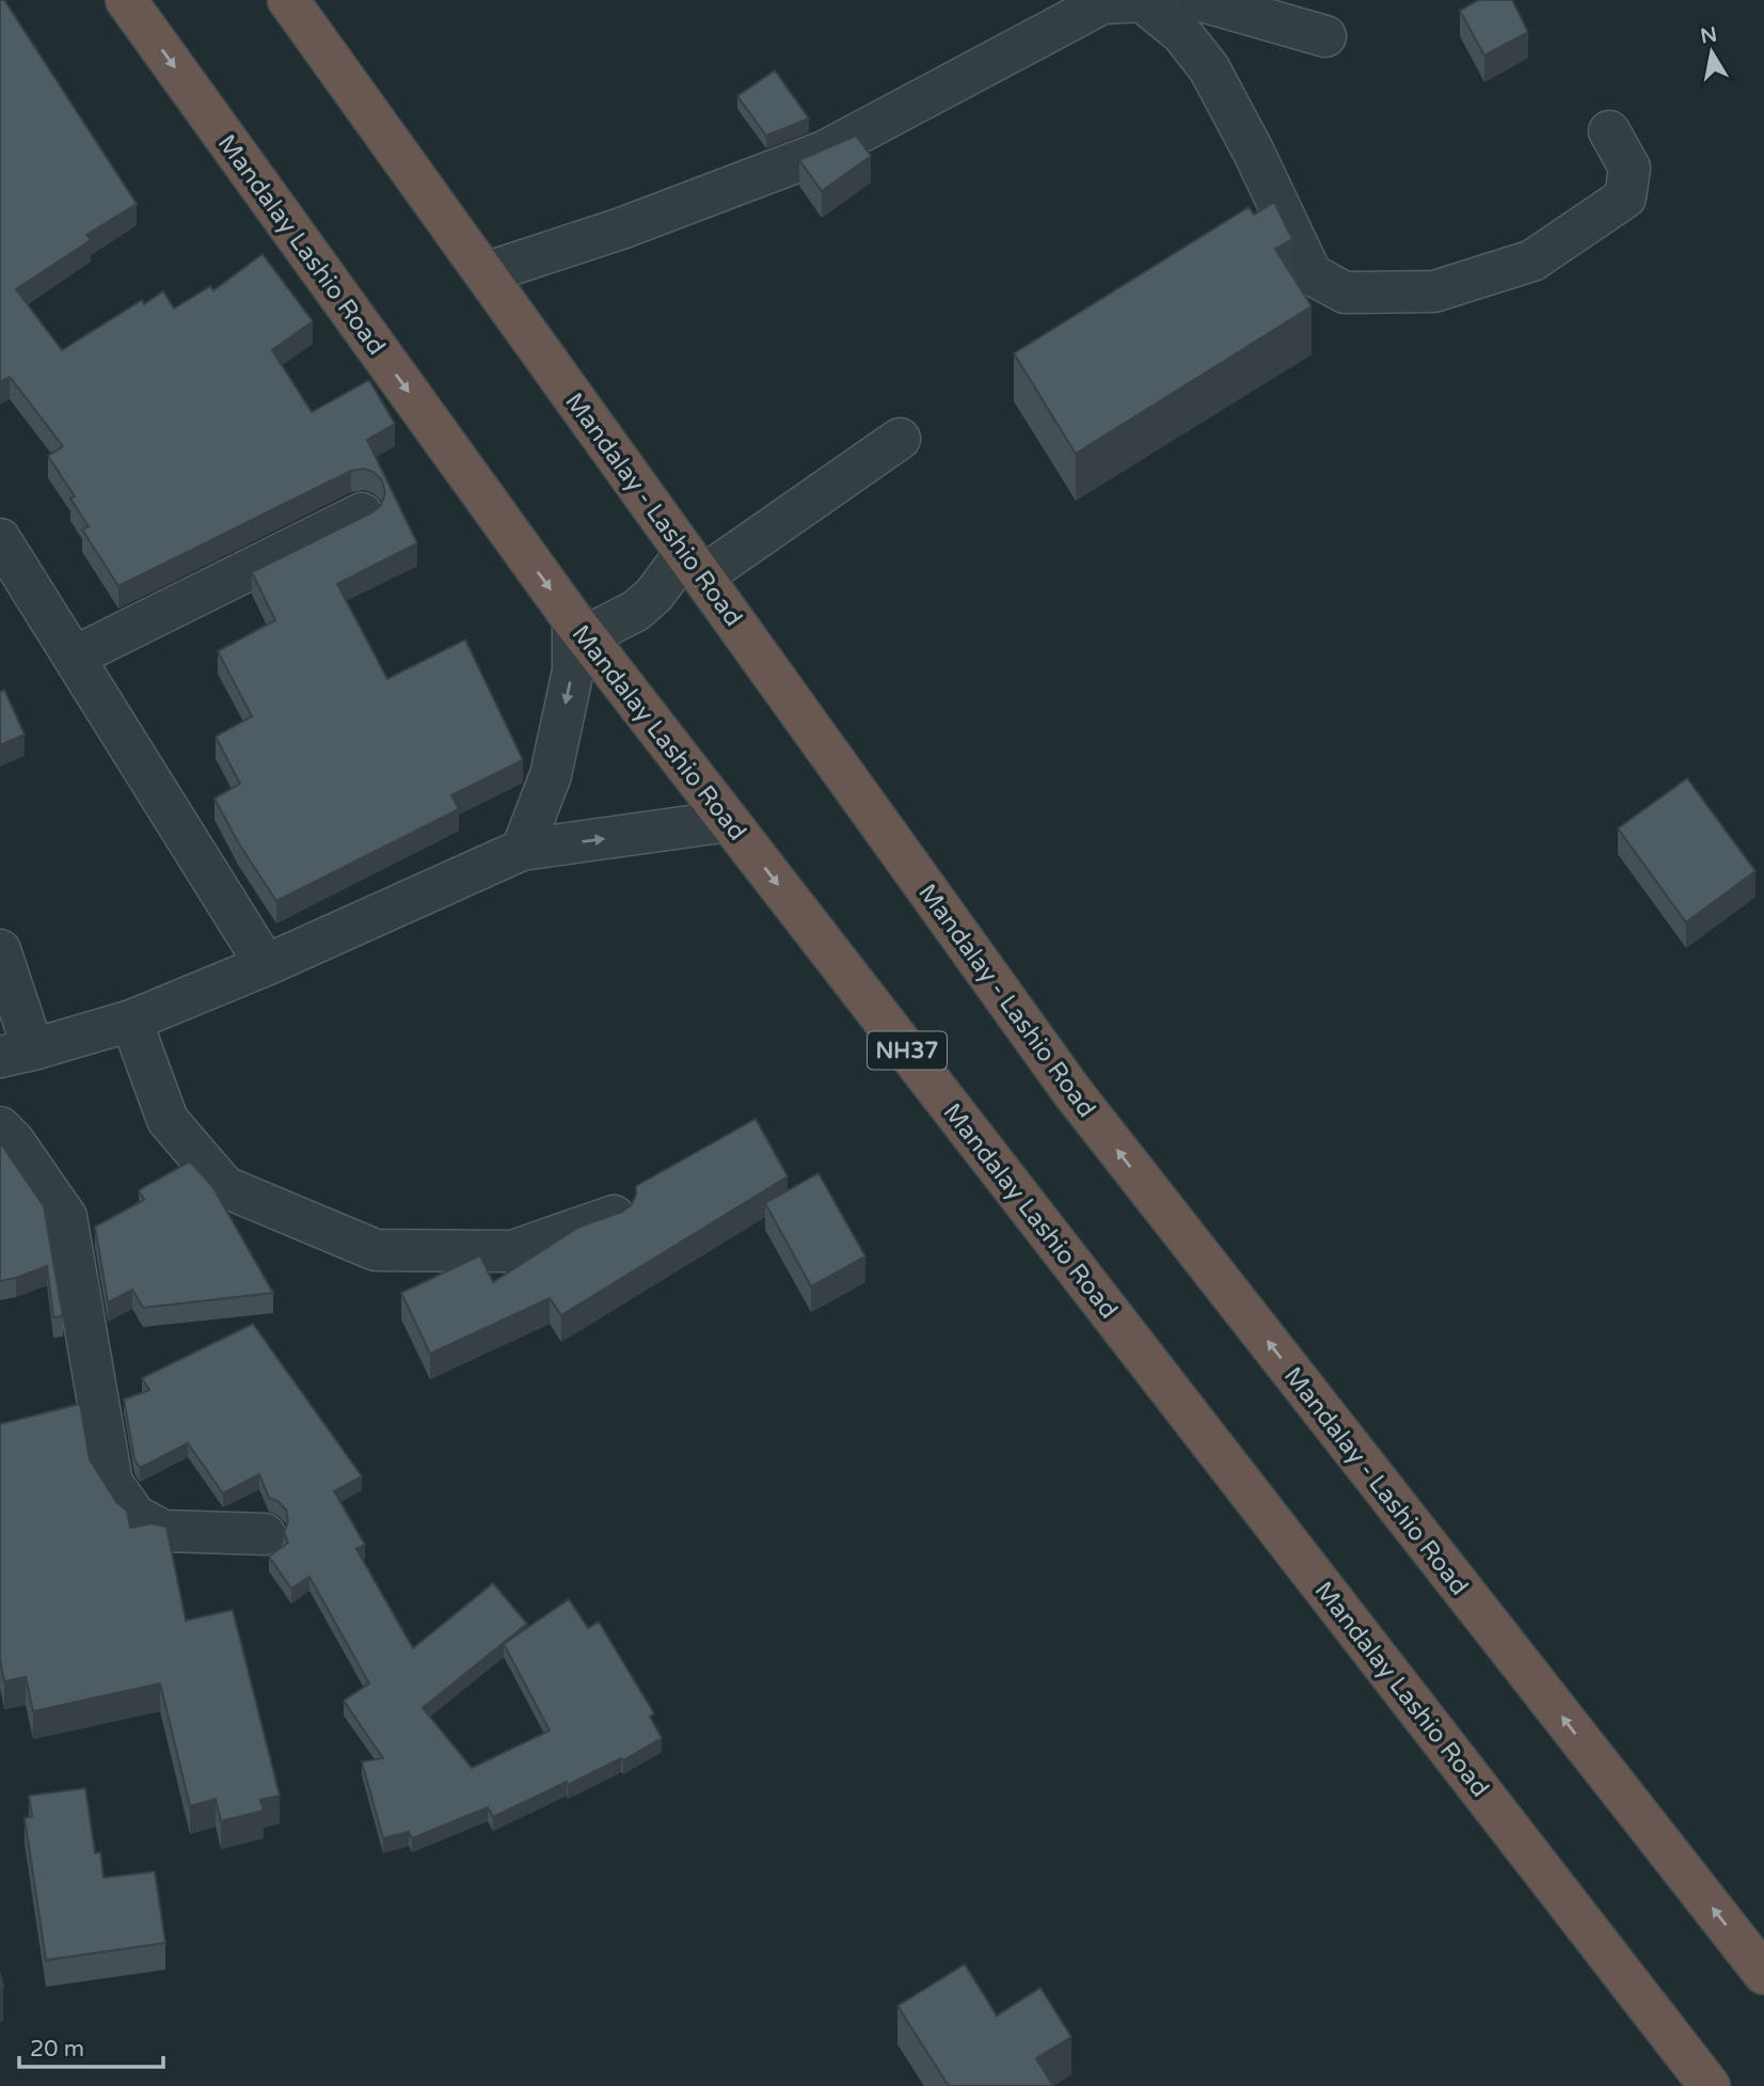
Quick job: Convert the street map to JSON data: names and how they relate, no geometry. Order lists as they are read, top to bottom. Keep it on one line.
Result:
{"streets":{"highway":["Mandalay Lashio Road","Mandalay - Lashio Road","NH37"]},"one_way":["Mandalay Lashio Road","Mandalay - Lashio Road"],"scale_bar":"20 m","north":"top"}
